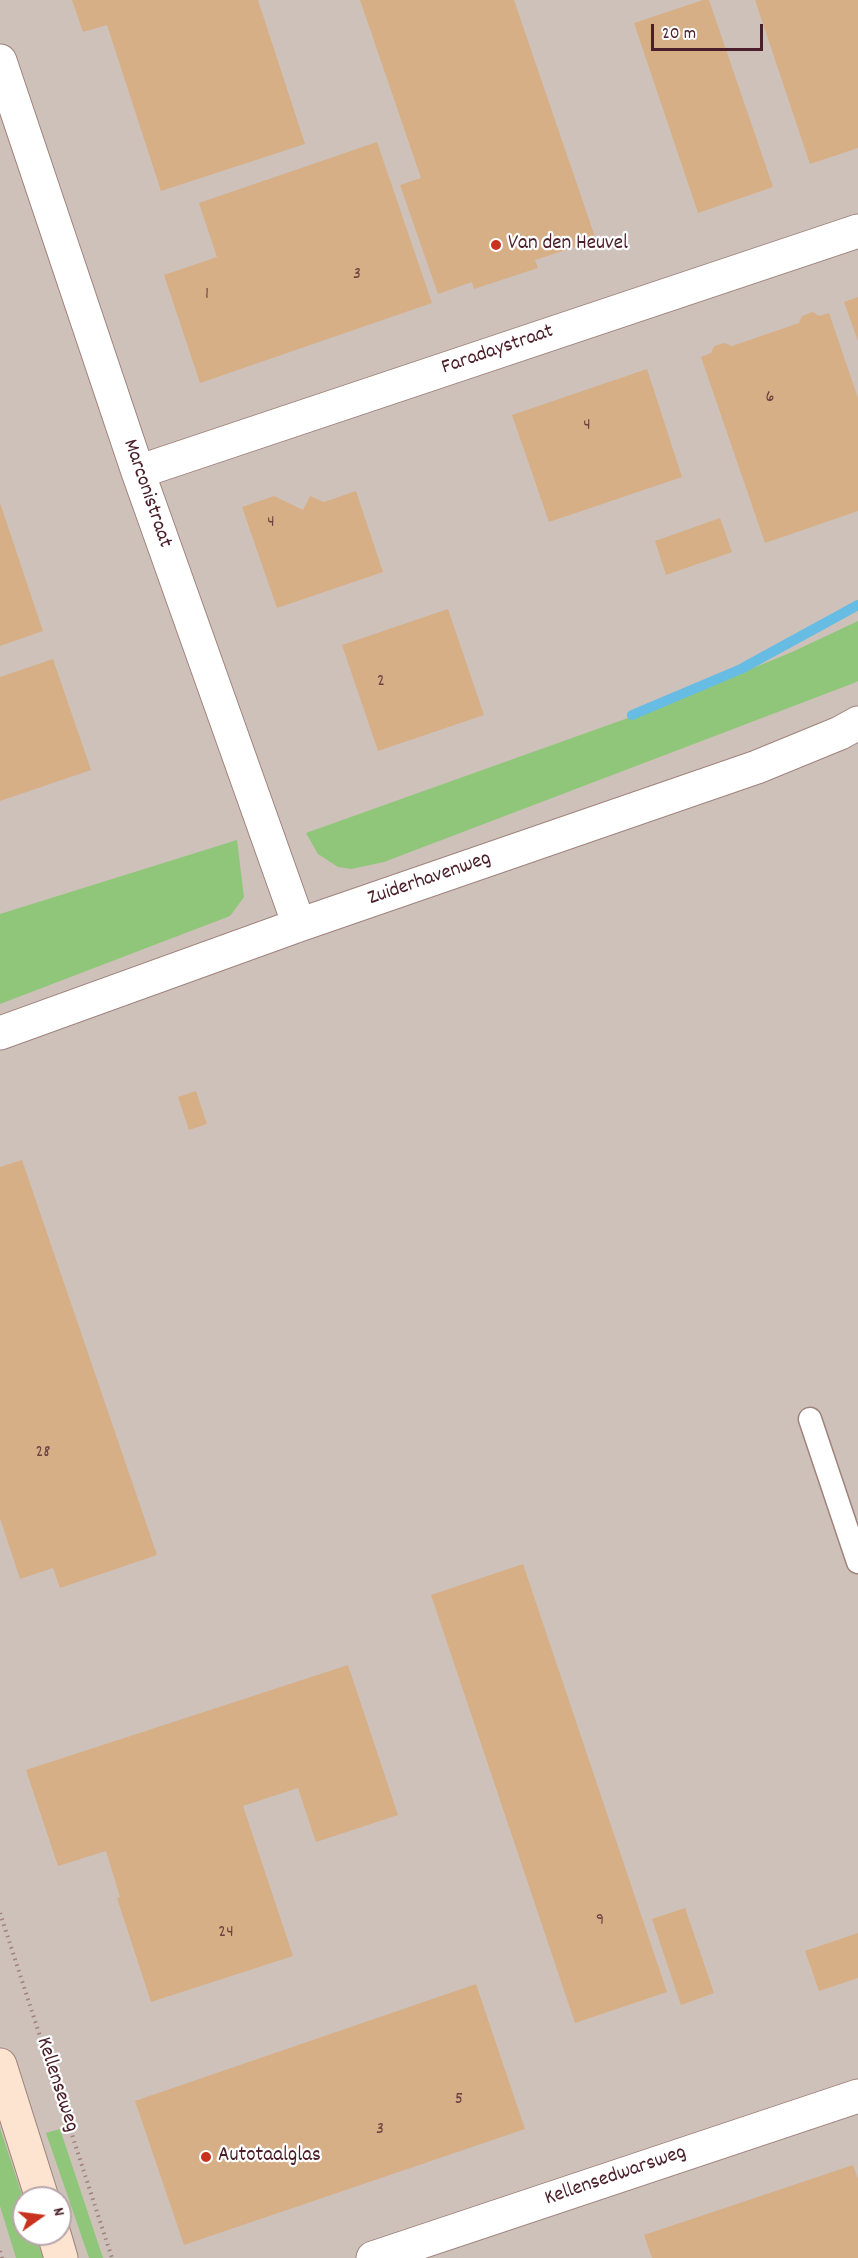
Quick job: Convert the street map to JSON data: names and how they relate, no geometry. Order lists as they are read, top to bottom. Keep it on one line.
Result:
{"streets":{"street":["Faradaystraat","Marconistraat","Zuiderhavenweg","Kellensedwarsweg"],"path":["Kellenseweg"]},"crossings":[["Faradaystraat","Marconistraat"],["Marconistraat","Zuiderhavenweg"]],"places":["Van den Heuvel","Autotaalglas"],"house_numbers":["3","1","6","4","4","2","28","9","24","5","3"],"scale_bar":"20 m","north":"right"}
